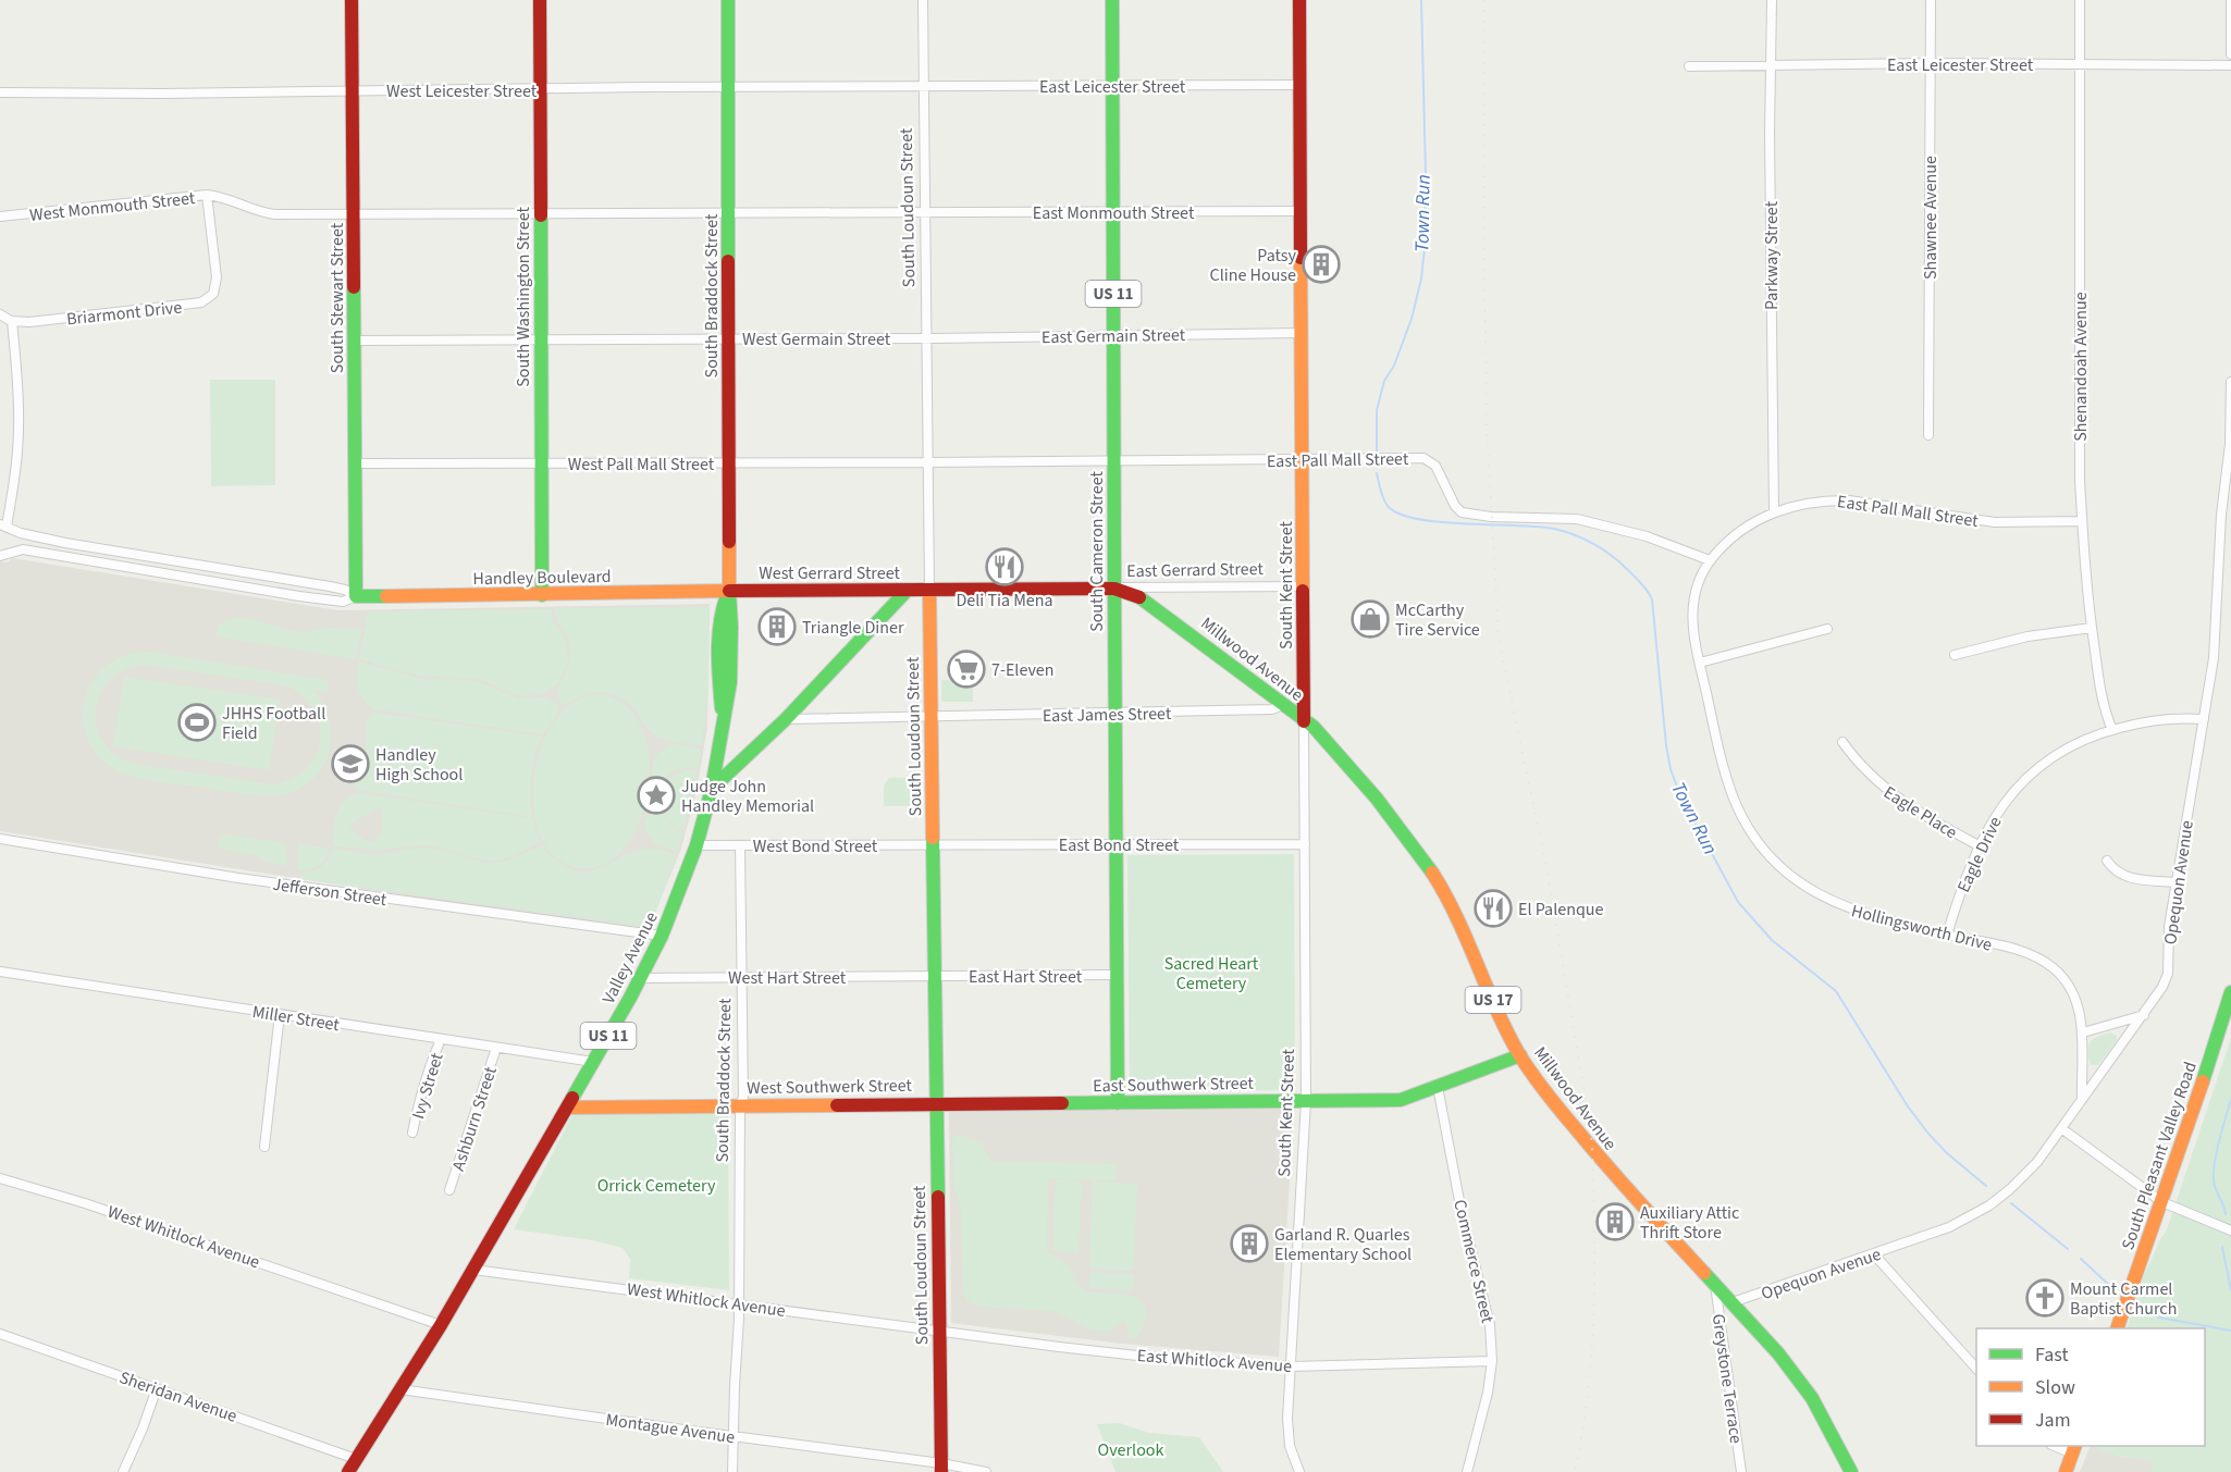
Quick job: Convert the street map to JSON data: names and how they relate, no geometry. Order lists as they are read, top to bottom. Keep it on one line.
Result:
{"streets":{"street":["East Leicester Street","West Leicester Street","West Monmouth Street","South Loudoun Street","East Monmouth Street","Shawnee Avenue","Parkway Street","US 11","South Braddock Street","South Washington Street","South Stewart Street","Briarmont Drive","East Germain Street","West Germain Street","Shenandoah Avenue","East Pall Mall Street","West Pall Mall Street","South Cameron Street","East Gerrard Street","West Gerrard Street","Handley Boulevard","South Kent Street","Millwood Avenue","East James Street","Eagle Place","East Bond Street","West Bond Street","Eagle Drive","Opequon Avenue","Jefferson Street","Hollingsworth Drive","Valley Avenue","East Hart Street","West Hart Street","US 17","Miller Street","East Southwerk Street","Ivy Street","West Southwerk Street","Ashburn Street","South Pleasant Valley Road","West Whitlock Avenue","Commerce Street","East Whitlock Avenue","Greystone Terrace","Sheridan Avenue","Montague Avenue"]},"crossings":[["East Leicester Street","West Leicester Street"],["East Leicester Street","South Loudoun Street"],["East Leicester Street","Shawnee Avenue"],["East Leicester Street","Parkway Street"],["East Leicester Street","Shenandoah Avenue"],["East Leicester Street","South Cameron Street"],["East Leicester Street","South Kent Street"],["West Leicester Street","South Loudoun Street"],["West Leicester Street","South Braddock Street"],["West Leicester Street","South Washington Street"],["West Leicester Street","South Stewart Street"],["West Monmouth Street","South Loudoun Street"],["West Monmouth Street","East Monmouth Street"],["West Monmouth Street","South Braddock Street"],["West Monmouth Street","South Washington Street"],["West Monmouth Street","South Stewart Street"],["West Monmouth Street","Briarmont Drive"],["South Loudoun Street","East Monmouth Street"],["South Loudoun Street","East Germain Street"],["South Loudoun Street","West Germain Street"],["South Loudoun Street","East Pall Mall Street"],["South Loudoun Street","West Pall Mall Street"],["South Loudoun Street","East Gerrard Street"],["South Loudoun Street","West Gerrard Street"],["South Loudoun Street","East James Street"],["South Loudoun Street","East Bond Street"],["South Loudoun Street","West Bond Street"],["South Loudoun Street","East Hart Street"],["South Loudoun Street","West Hart Street"],["South Loudoun Street","East Southwerk Street"],["South Loudoun Street","West Southwerk Street"],["South Loudoun Street","West Whitlock Avenue"],["South Loudoun Street","East Whitlock Avenue"],["South Loudoun Street","Montague Avenue"],["East Monmouth Street","South Cameron Street"],["East Monmouth Street","South Kent Street"],["Parkway Street","East Pall Mall Street"],["South Braddock Street","West Germain Street"],["South Braddock Street","West Pall Mall Street"],["South Braddock Street","West Gerrard Street"],["South Braddock Street","Handley Boulevard"],["South Braddock Street","West Bond Street"],["South Braddock Street","Valley Avenue"],["South Braddock Street","West Hart Street"],["South Braddock Street","West Southwerk Street"],["South Braddock Street","West Whitlock Avenue"],["South Braddock Street","Montague Avenue"],["South Washington Street","West Germain Street"],["South Washington Street","West Pall Mall Street"],["South Washington Street","Handley Boulevard"],["South Stewart Street","West Germain Street"],["South Stewart Street","West Pall Mall Street"],["South Stewart Street","Handley Boulevard"],["East Germain Street","West Germain Street"],["East Germain Street","South Cameron Street"],["East Germain Street","South Kent Street"],["Shenandoah Avenue","East Pall Mall Street"],["Shenandoah Avenue","Eagle Drive"],["East Pall Mall Street","West Pall Mall Street"],["East Pall Mall Street","South Cameron Street"],["East Pall Mall Street","South Kent Street"],["East Pall Mall Street","Hollingsworth Drive"],["South Cameron Street","East Gerrard Street"],["South Cameron Street","Millwood Avenue"],["South Cameron Street","East James Street"],["South Cameron Street","East Bond Street"],["South Cameron Street","East Hart Street"],["South Cameron Street","East Southwerk Street"],["East Gerrard Street","West Gerrard Street"],["East Gerrard Street","South Kent Street"],["East Gerrard Street","Millwood Avenue"],["West Gerrard Street","Handley Boulevard"],["South Kent Street","Millwood Avenue"],["South Kent Street","East Bond Street"],["South Kent Street","East Southwerk Street"],["South Kent Street","East Whitlock Avenue"],["Millwood Avenue","East James Street"],["Millwood Avenue","Opequon Avenue"],["Millwood Avenue","East Southwerk Street"],["Millwood Avenue","Greystone Terrace"],["Eagle Place","Eagle Drive"],["East Bond Street","West Bond Street"],["West Bond Street","Valley Avenue"],["Eagle Drive","Opequon Avenue"],["Eagle Drive","Hollingsworth Drive"],["Opequon Avenue","Hollingsworth Drive"],["Jefferson Street","Valley Avenue"],["Valley Avenue","West Hart Street"],["Valley Avenue","Miller Street"],["Valley Avenue","West Southwerk Street"],["Valley Avenue","West Whitlock Avenue"],["Valley Avenue","Sheridan Avenue"],["Valley Avenue","Montague Avenue"],["East Hart Street","West Hart Street"],["Miller Street","Ivy Street"],["Miller Street","Ashburn Street"],["East Southwerk Street","West Southwerk Street"],["East Southwerk Street","Commerce Street"],["West Whitlock Avenue","East Whitlock Avenue"],["Commerce Street","East Whitlock Avenue"]],"water":["Town Run"],"parks":["Sacred Heart Cemetery","Orrick Cemetery","Overlook"],"places":{"building":["Patsy Cline House","Triangle Diner","Auxiliary Attic Thrift Store","Garland R. Quarles Elementary School"],"restaurant":["Deli Tia Mena","El Palenque"],"shop":["McCarthy Tire Service"],"supermarket":["7-Eleven"],"sports":["JHHS Football Field"],"school or university":["Handley High School"],"place":["Judge John Handley Memorial"],"church":["Mount Carmel Baptist Church"]},"legend":["Fast","Slow","Jam"]}
